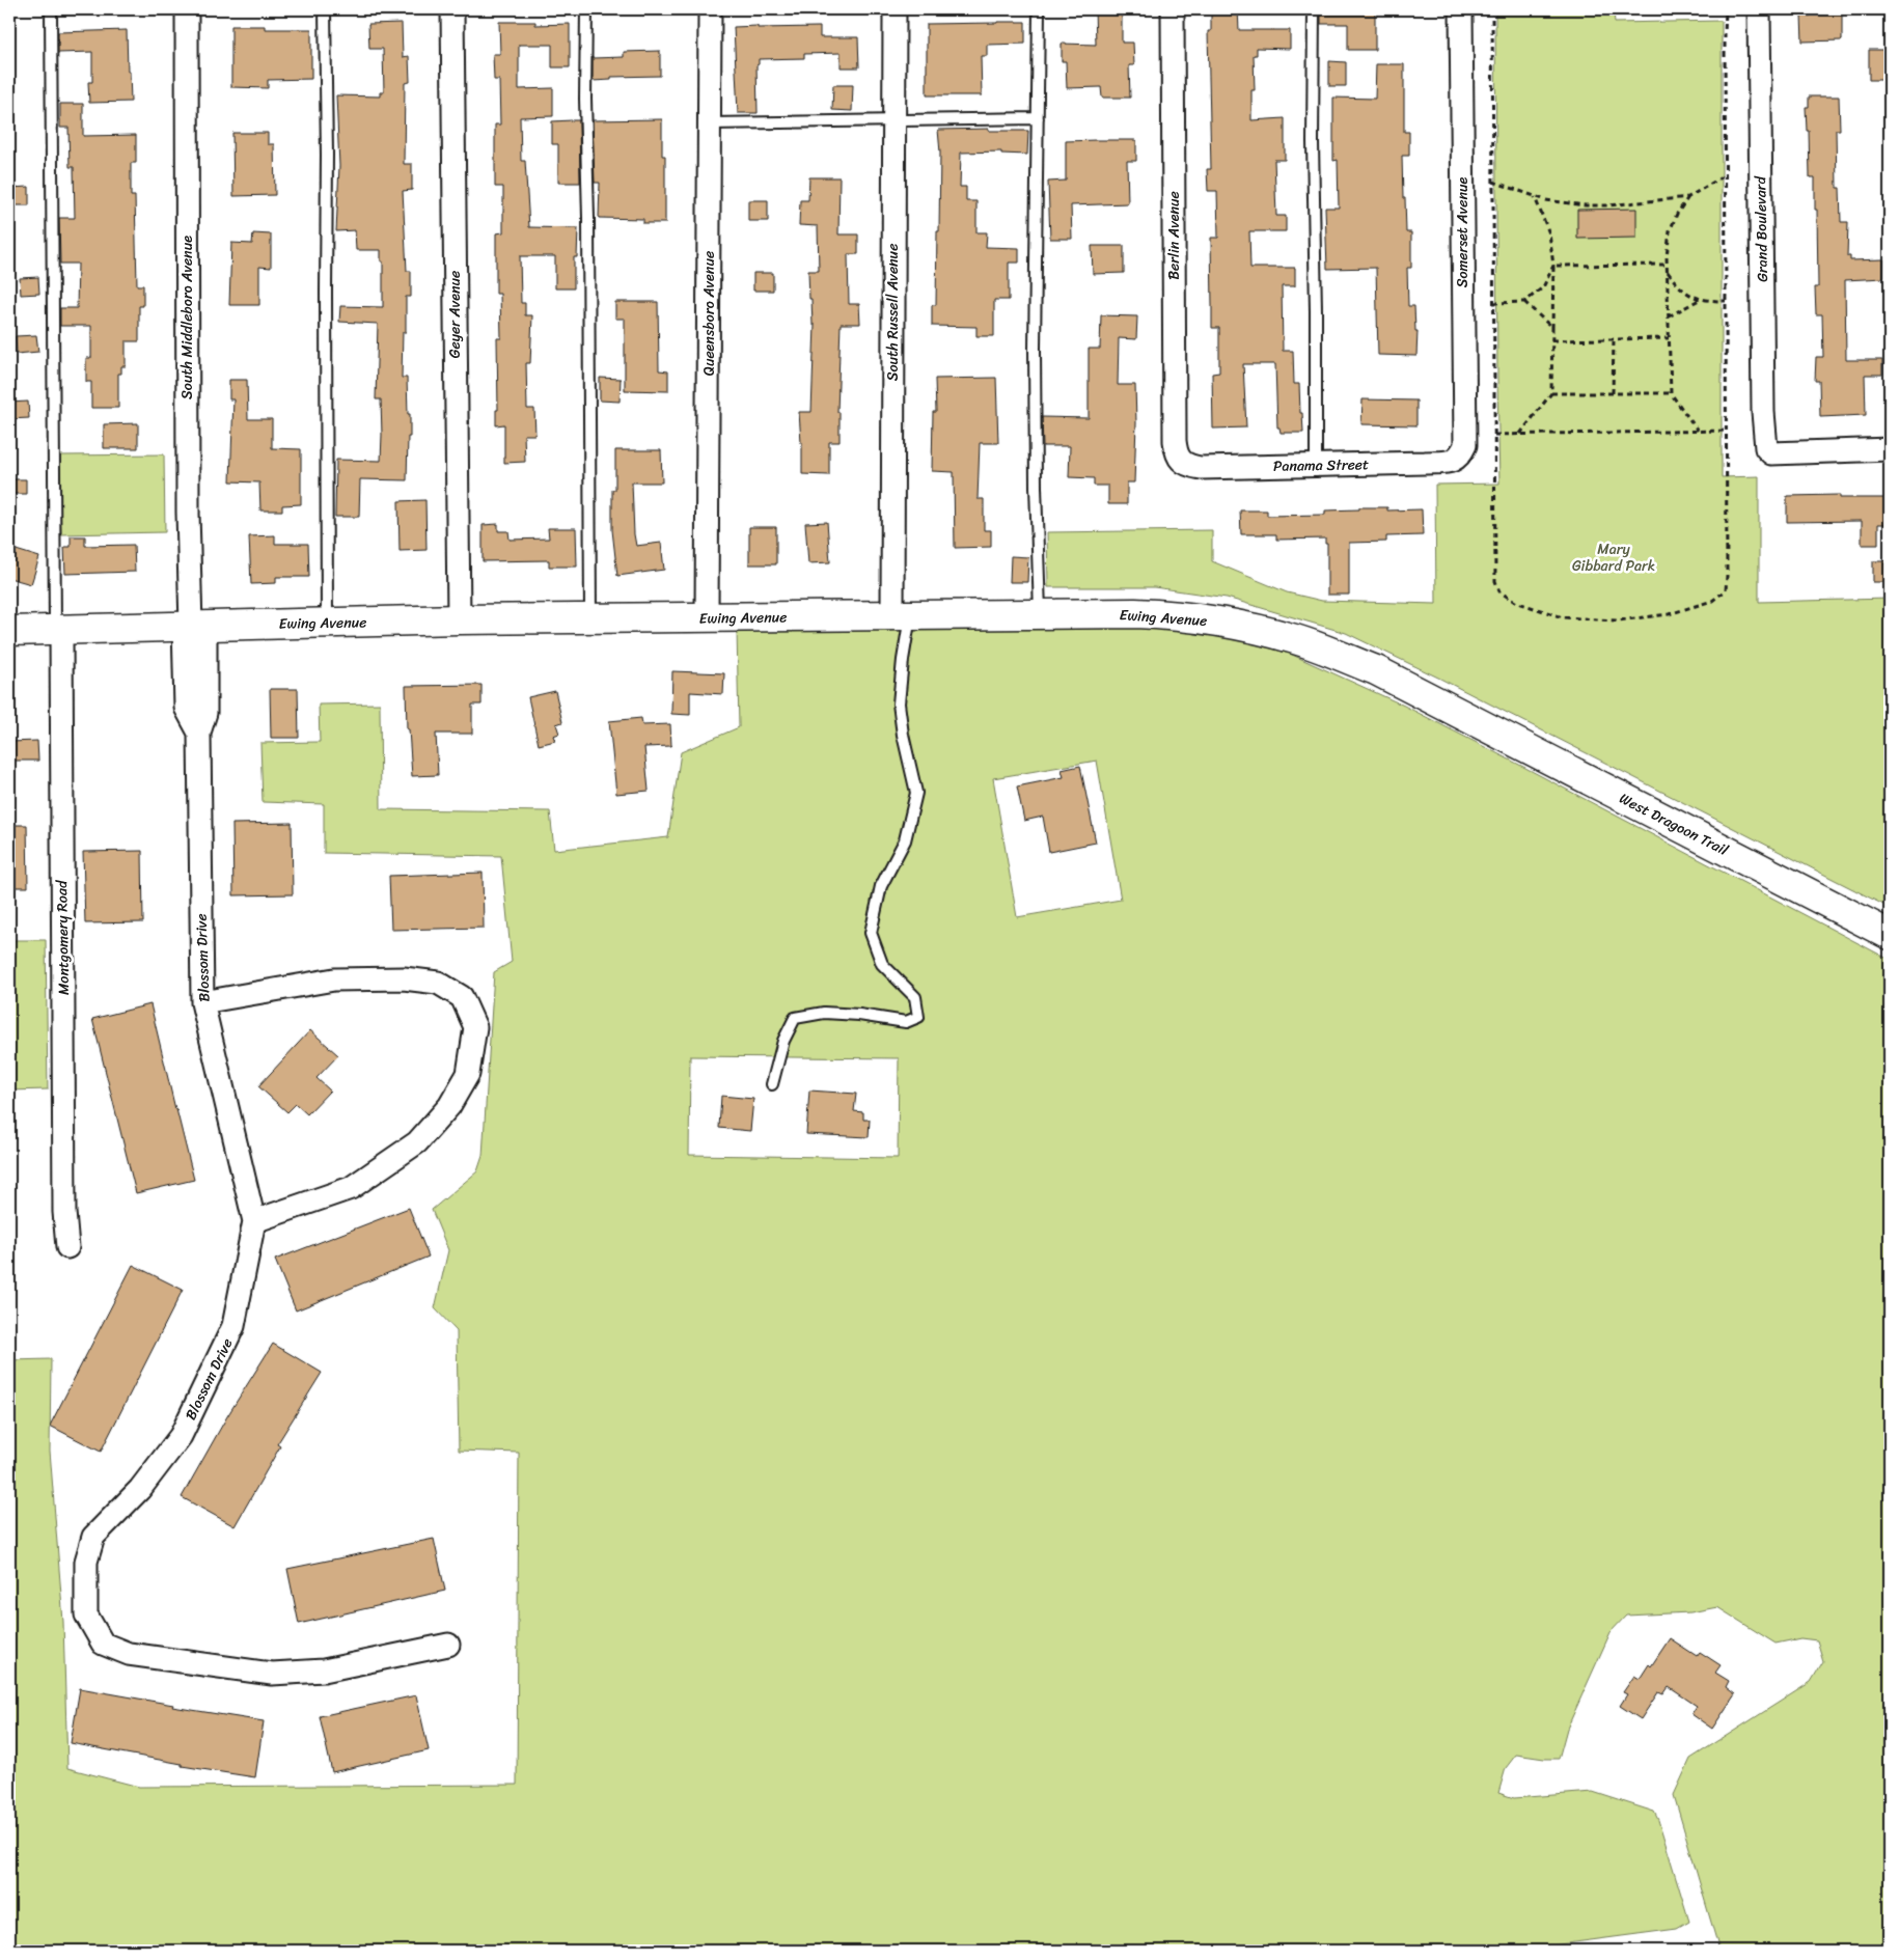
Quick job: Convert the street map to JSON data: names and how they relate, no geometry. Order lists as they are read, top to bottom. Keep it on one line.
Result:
{"streets":{"street":["Grand Boulevard","Somerset Avenue","Berlin Avenue","South Russell Avenue","Queensboro Avenue","Geyer Avenue","South Middleboro Avenue","Panama Street","Ewing Avenue","West Dragoon Trail","Montgomery Road","Blossom Drive"]},"crossings":[["Somerset Avenue","Panama Street"],["Berlin Avenue","Panama Street"],["South Russell Avenue","Ewing Avenue"],["Queensboro Avenue","Ewing Avenue"],["Geyer Avenue","Ewing Avenue"],["South Middleboro Avenue","Ewing Avenue"],["South Middleboro Avenue","Blossom Drive"],["Ewing Avenue","West Dragoon Trail"],["Ewing Avenue","Montgomery Road"],["Ewing Avenue","Blossom Drive"]],"parks":["Mary Gibbard Park"]}
